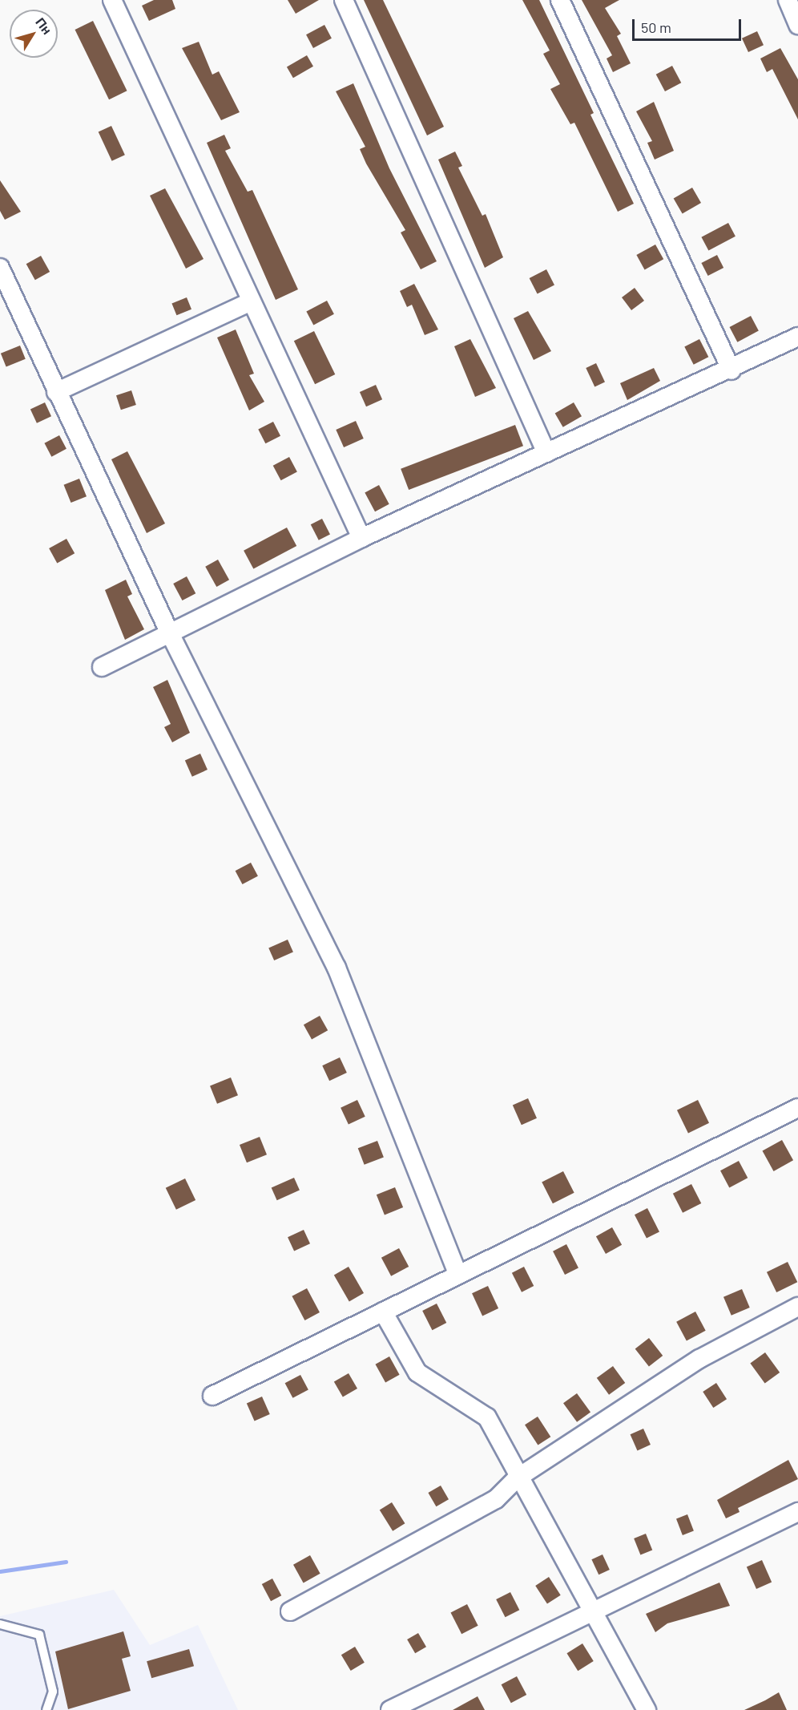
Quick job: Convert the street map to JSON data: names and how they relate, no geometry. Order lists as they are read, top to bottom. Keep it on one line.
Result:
{"scale_bar":"50 m","north":"top right"}
